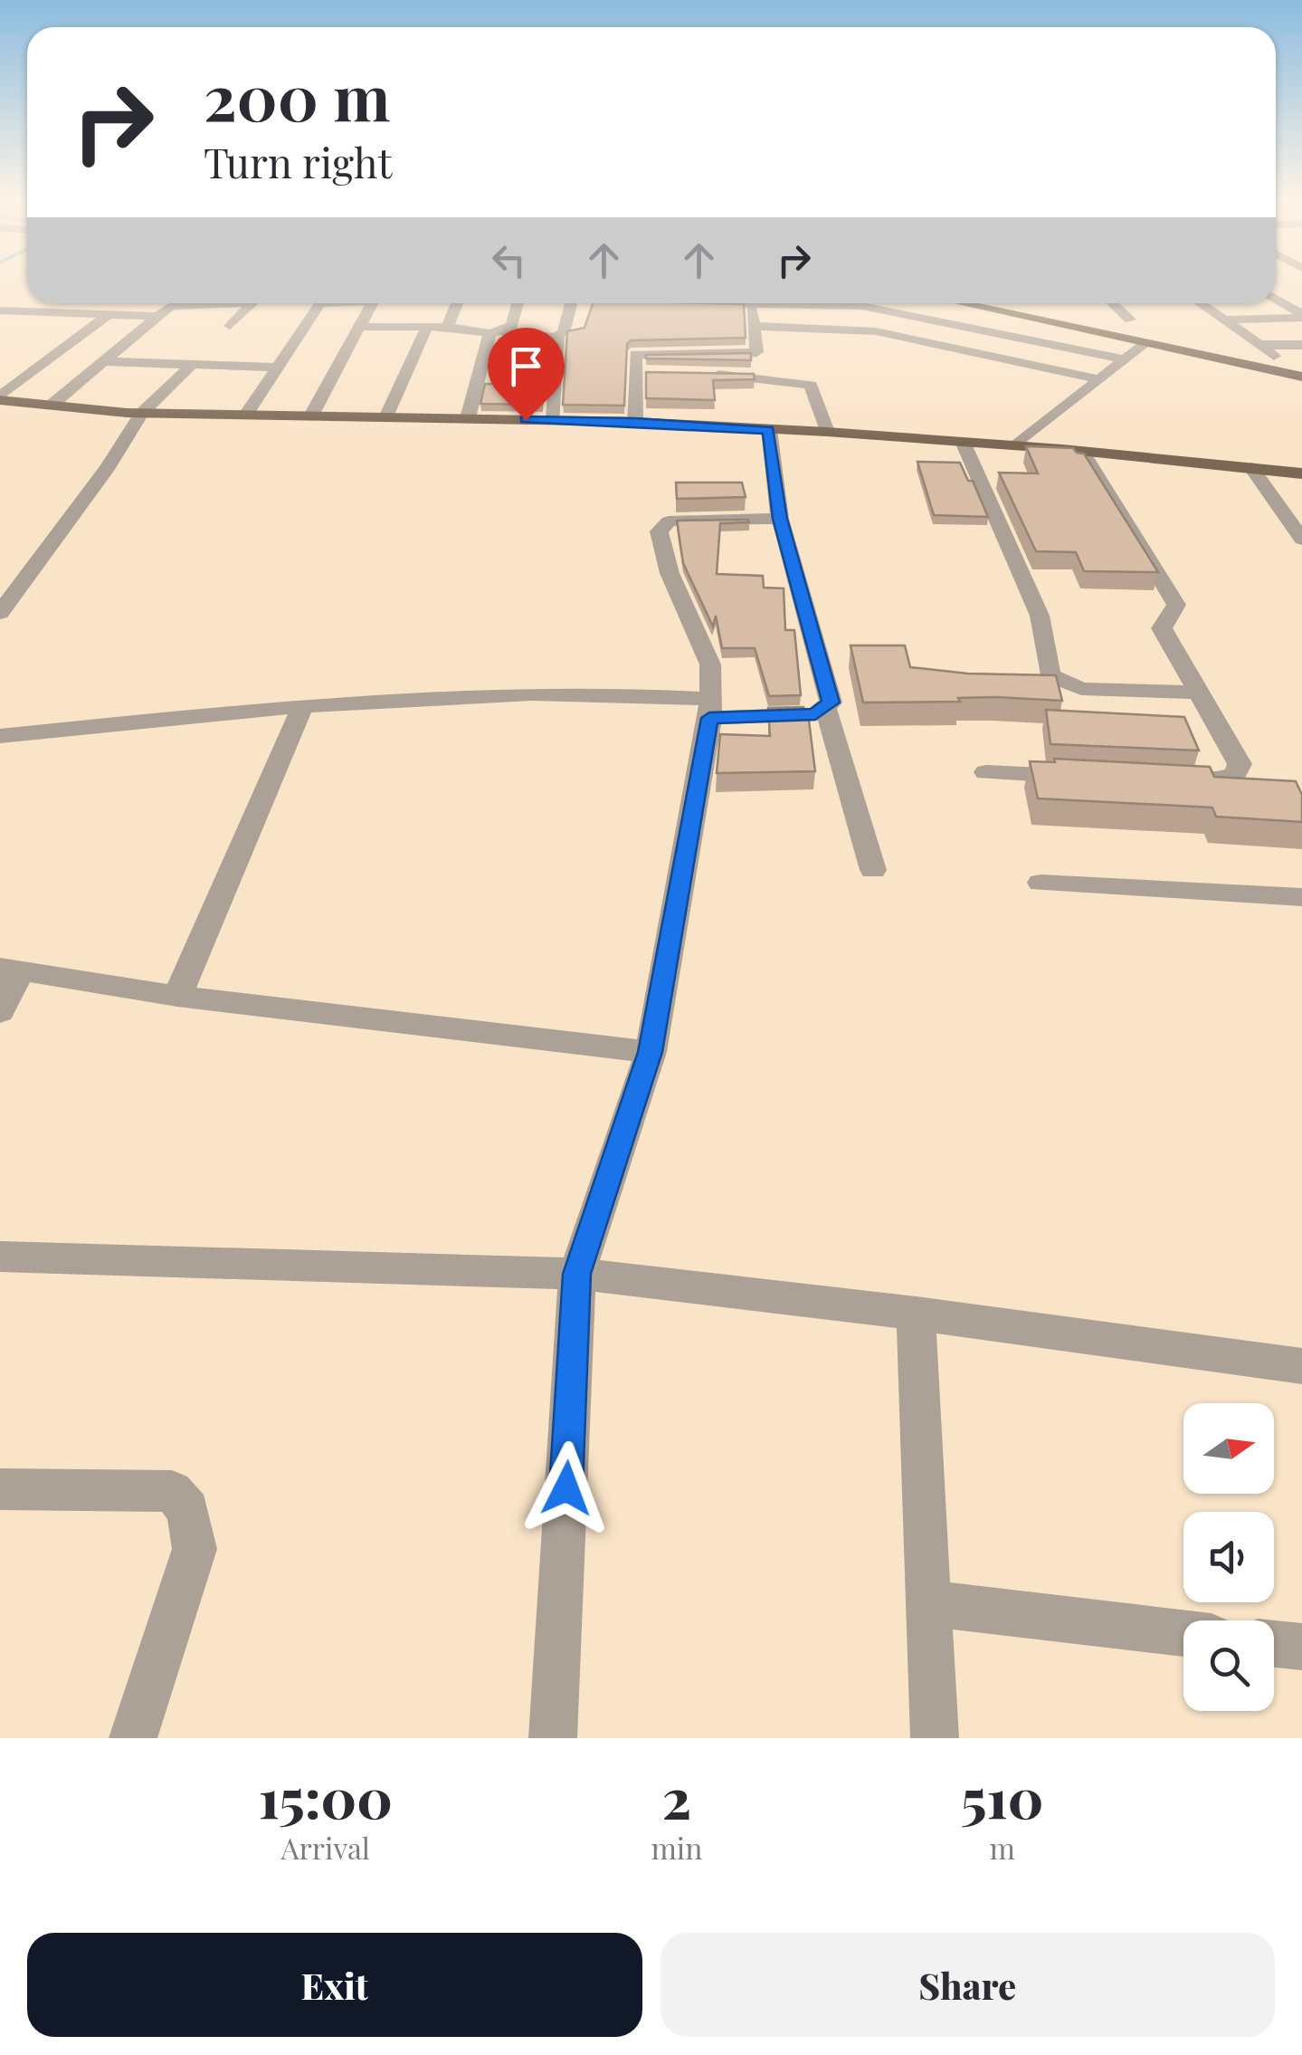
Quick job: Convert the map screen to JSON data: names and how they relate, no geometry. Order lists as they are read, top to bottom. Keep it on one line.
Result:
{"north":"right","page":{"turn":["200 m","Turn right"],"eta":["15:00","Arrival","2","min","510","m"],"buttons":["Exit","Share"]}}
